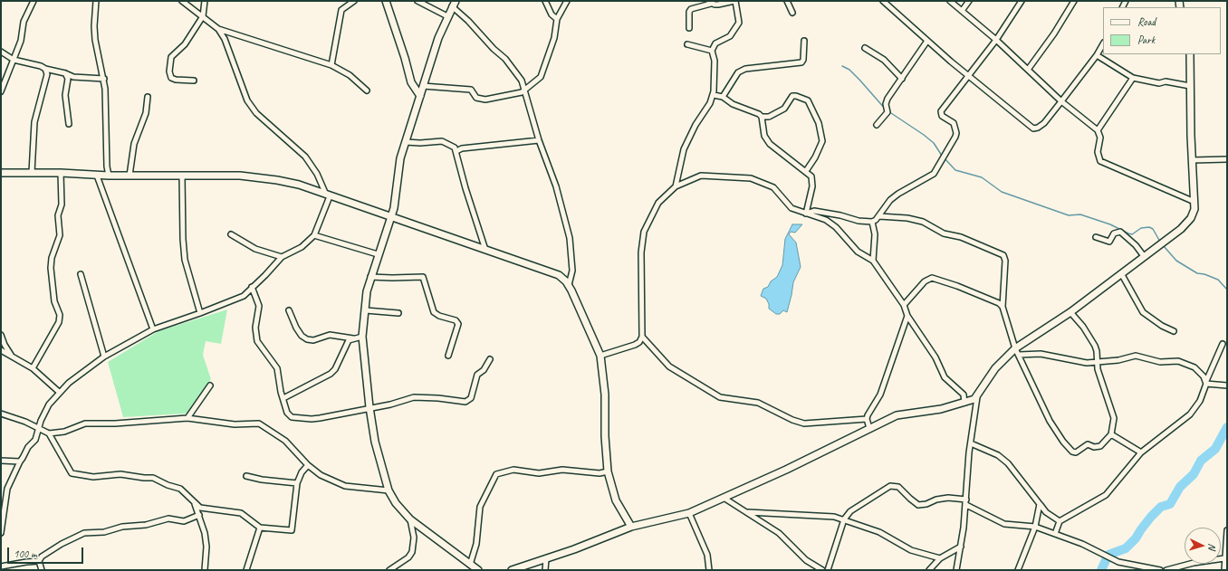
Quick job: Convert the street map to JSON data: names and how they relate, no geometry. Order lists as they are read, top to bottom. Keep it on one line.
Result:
{"legend":["Road","Park"],"scale_bar":"100 m","north":"right"}
